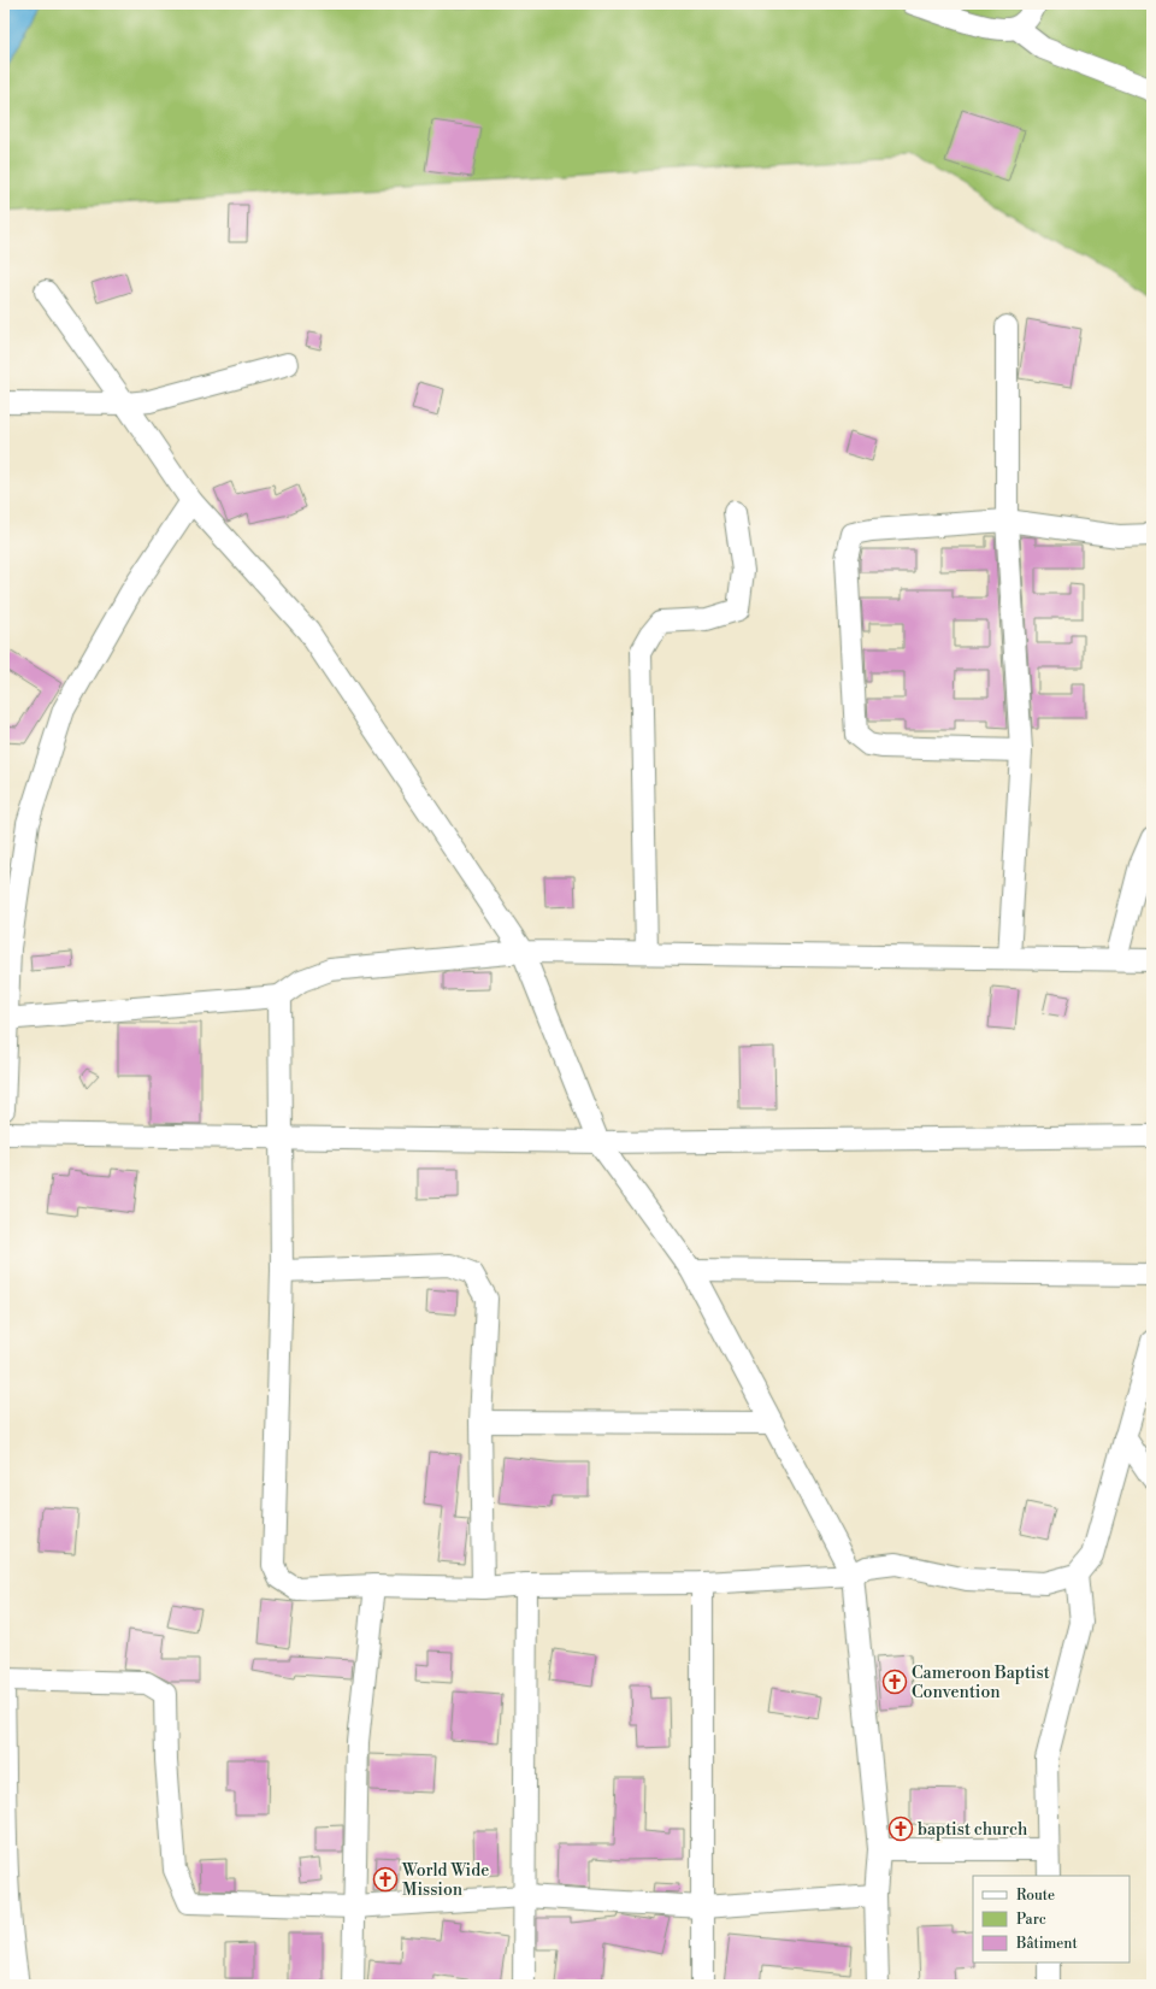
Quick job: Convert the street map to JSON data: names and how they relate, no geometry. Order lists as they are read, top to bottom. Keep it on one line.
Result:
{"places":{"church":["Cameroon Baptist Convention","baptist church","World Wide Mission"]},"legend":["Route","Parc","Bâtiment"]}
